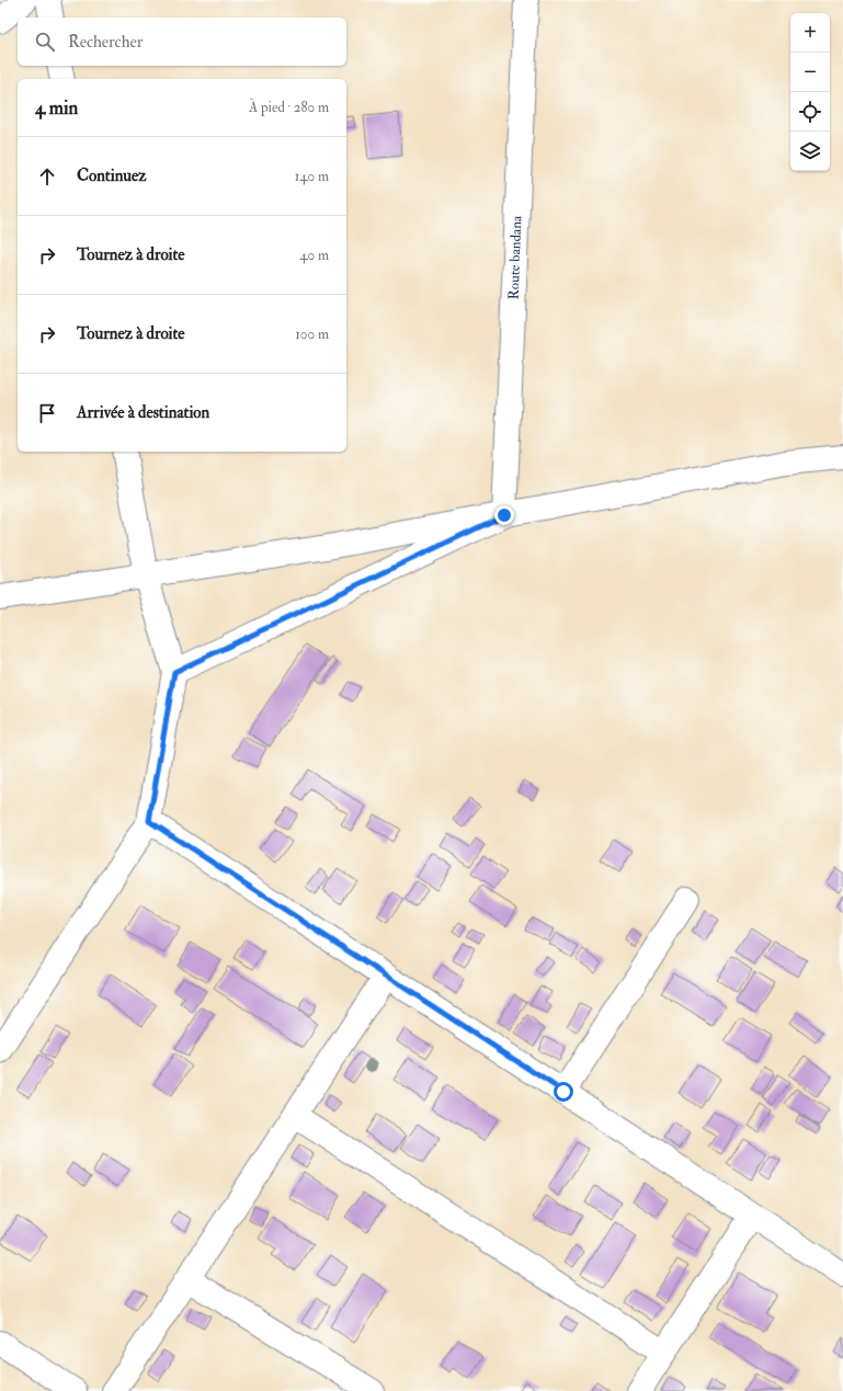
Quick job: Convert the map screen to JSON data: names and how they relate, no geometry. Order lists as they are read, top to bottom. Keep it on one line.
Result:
{"streets":{"street":["Route bandana"]},"page":{"map_buttons":["+","−"],"search":"Rechercher","heading":["4 min","À pied · 280 m"],"list":[["Continuez","140 m"],["Tournez à droite","40 m"],["Tournez à droite","100 m"],"Arrivée à destination"]}}
